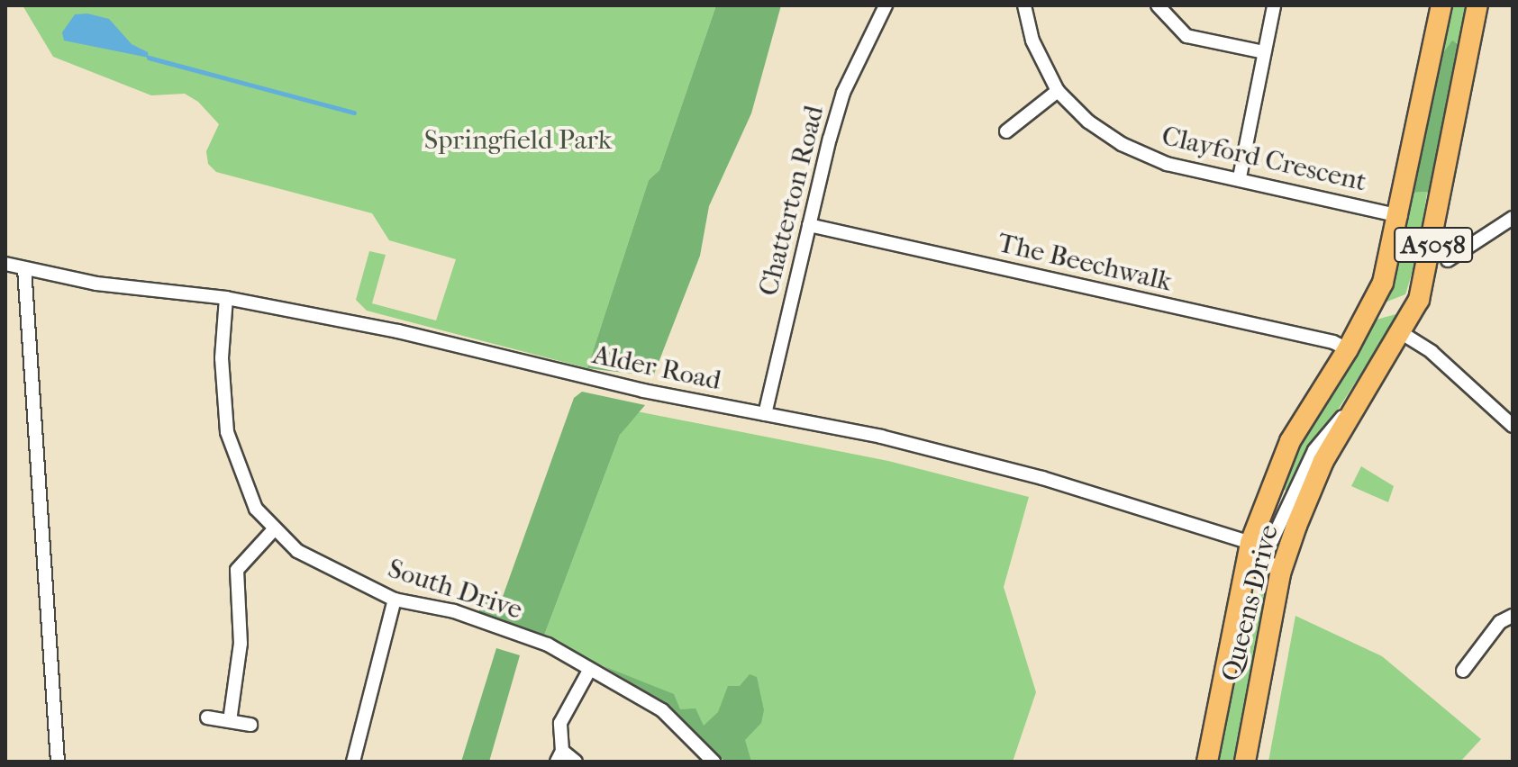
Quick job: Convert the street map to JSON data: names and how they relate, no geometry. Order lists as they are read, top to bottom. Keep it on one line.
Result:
{"streets":{"highway":["A5058","Queens Drive"],"street":["Clayford Crescent","Chatterton Road","The Beechwalk","Alder Road","South Drive"]},"crossings":[["Clayford Crescent","A5058"],["Chatterton Road","The Beechwalk"],["Chatterton Road","Alder Road"],["A5058","The Beechwalk"],["A5058","Queens Drive"],["The Beechwalk","Queens Drive"],["Alder Road","South Drive"],["Alder Road","Queens Drive"]],"parks":["Springfield Park"]}
